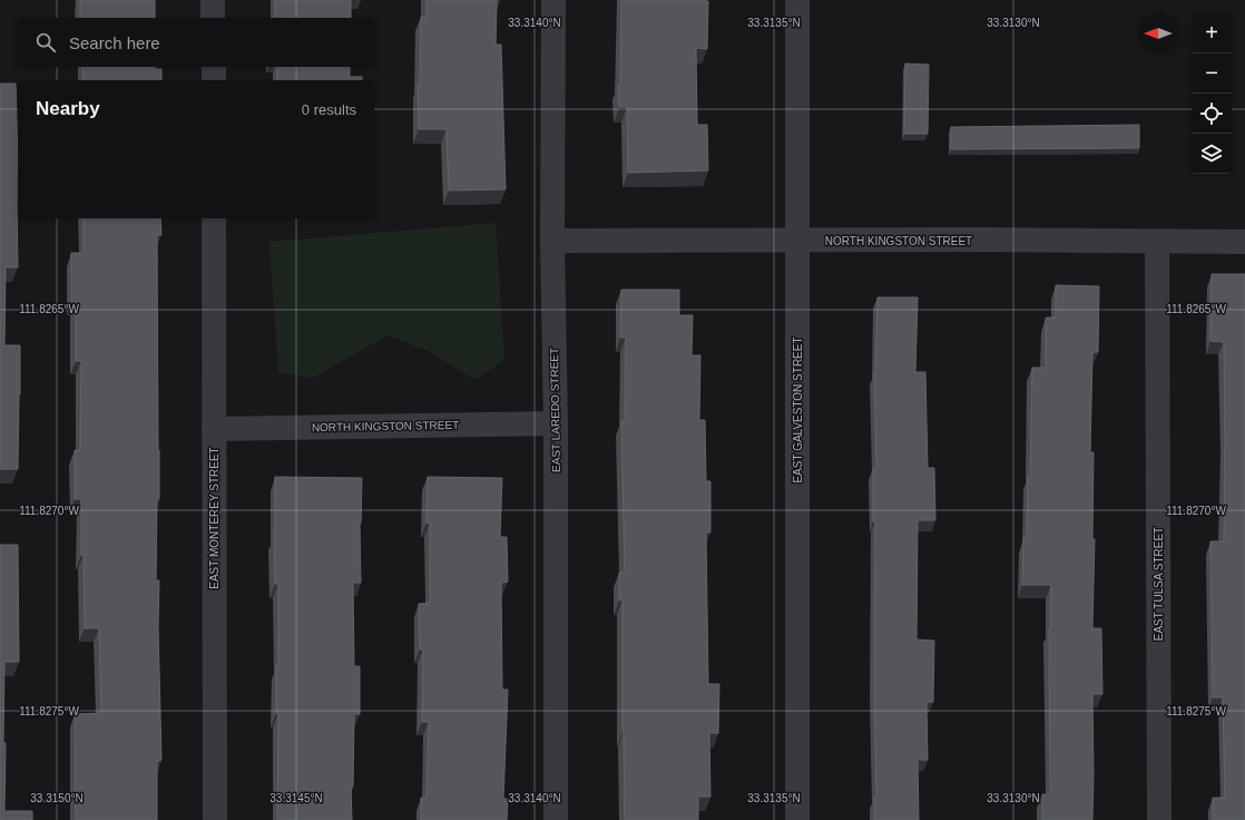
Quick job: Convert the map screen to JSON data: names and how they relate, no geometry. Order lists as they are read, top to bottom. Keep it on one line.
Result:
{"streets":{"street":["NORTH KINGSTON STREET","EAST LAREDO STREET","EAST GALVESTON STREET","EAST MONTEREY STREET","EAST TULSA STREET"]},"crossings":[["NORTH KINGSTON STREET","EAST LAREDO STREET"],["NORTH KINGSTON STREET","EAST GALVESTON STREET"],["NORTH KINGSTON STREET","EAST MONTEREY STREET"],["NORTH KINGSTON STREET","EAST TULSA STREET"]],"north":"left","page":{"map_buttons":["+","−"],"search":"Search here","heading":["Nearby","0 results"]},"coordinates":["33.3140°N","33.3135°N","33.3130°N","111.8265°W","111.8270°W","111.8275°W","33.3150°N","33.3145°N"]}
